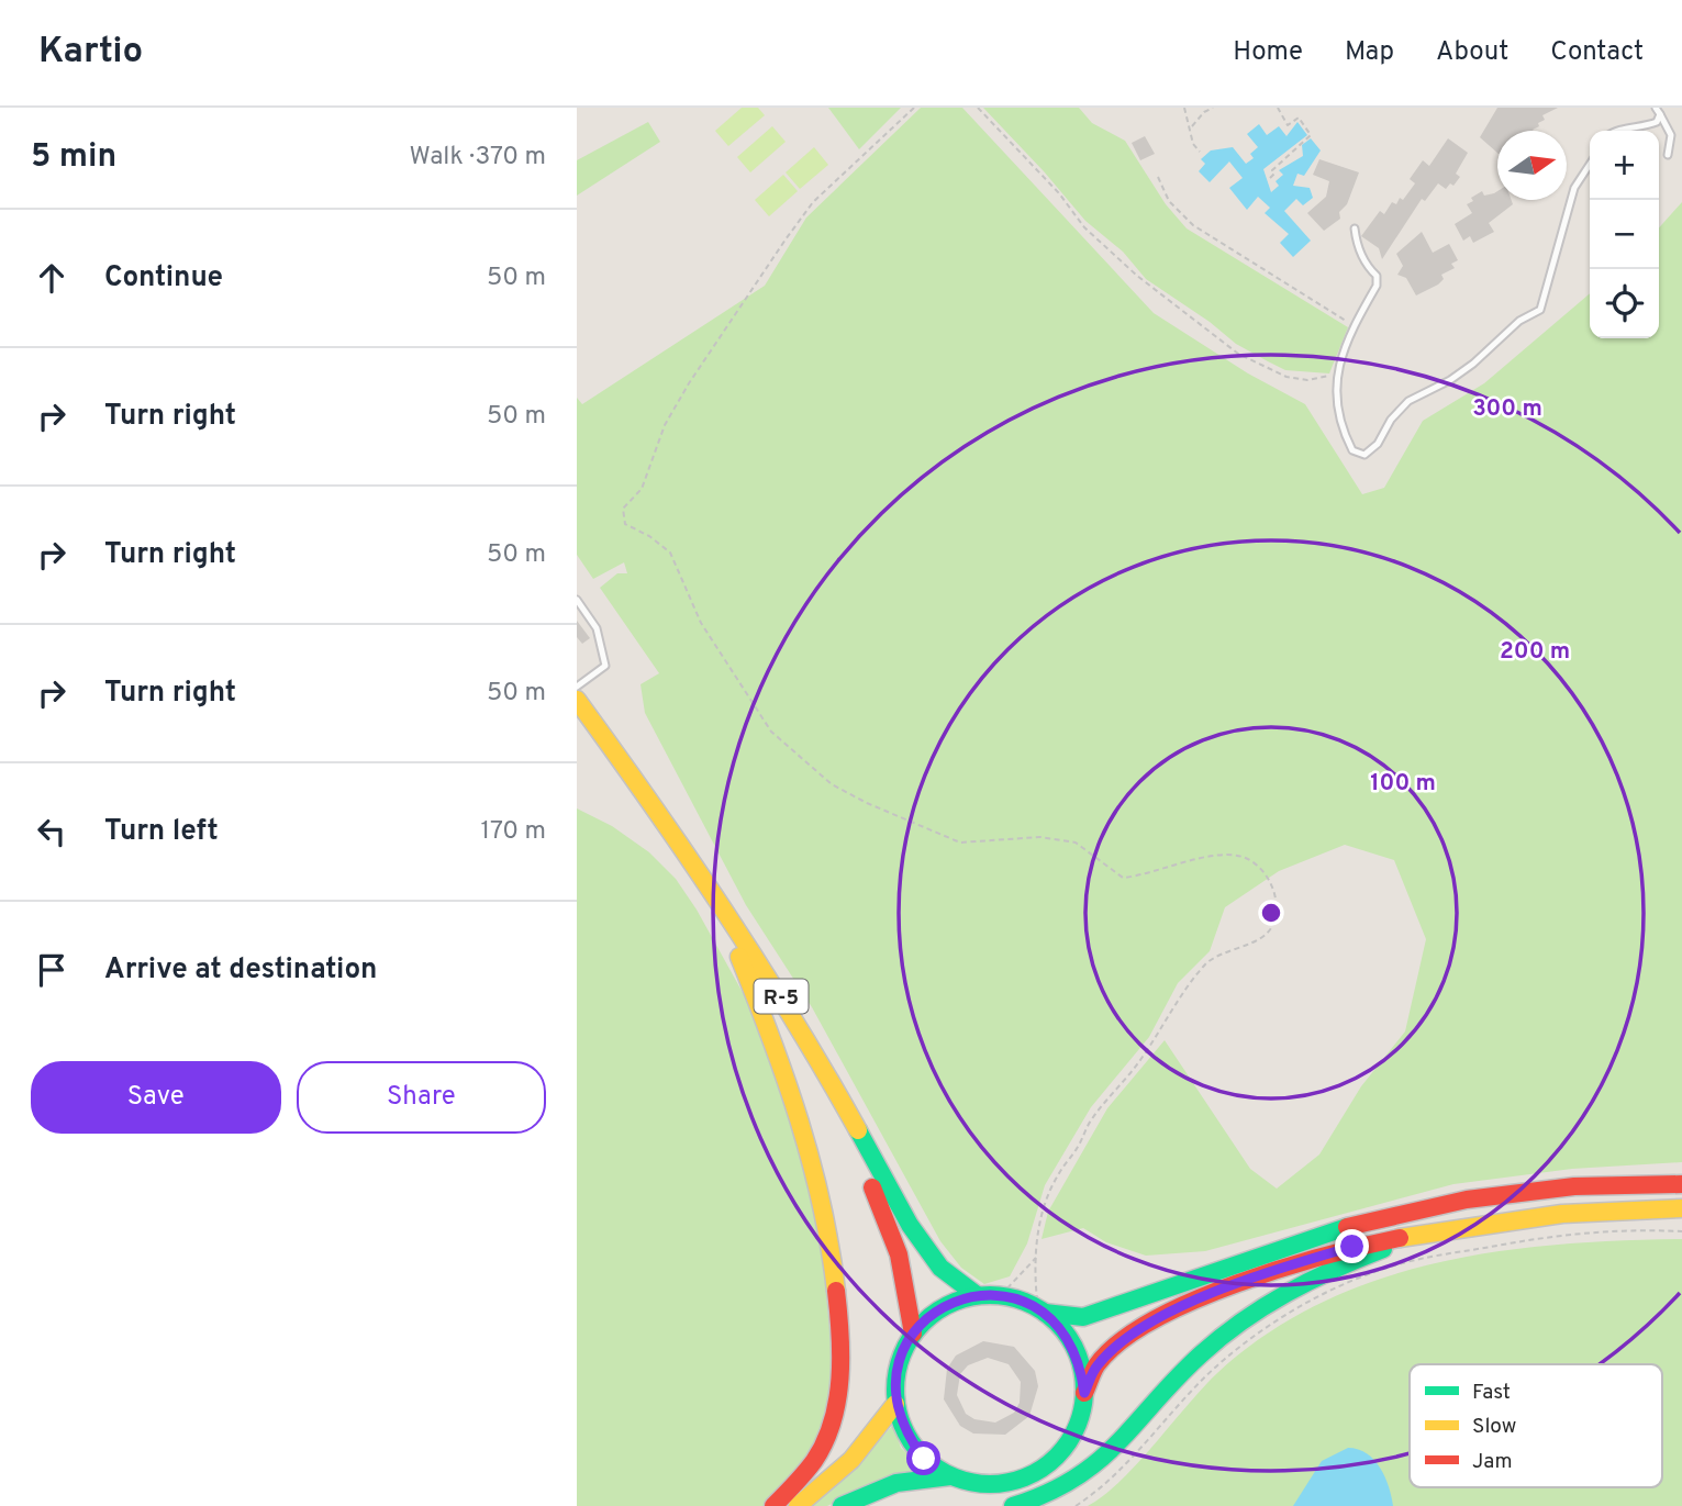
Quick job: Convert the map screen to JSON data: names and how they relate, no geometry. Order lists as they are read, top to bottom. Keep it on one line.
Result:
{"streets":{"main road":["R-5"]},"legend":["Fast","Slow","Jam"],"north":"right","page":{"header":"Kartio","nav":["Home","Map","About","Contact"],"heading":["5 min","Walk · 370 m"],"map_buttons":["+","−"],"list":[["Continue","50 m"],["Turn right","50 m"],["Turn right","50 m"],["Turn right","50 m"],["Turn left","170 m"],"Arrive at destination"],"buttons":["Save","Share"]},"rings":["300 m","200 m","100 m"]}
